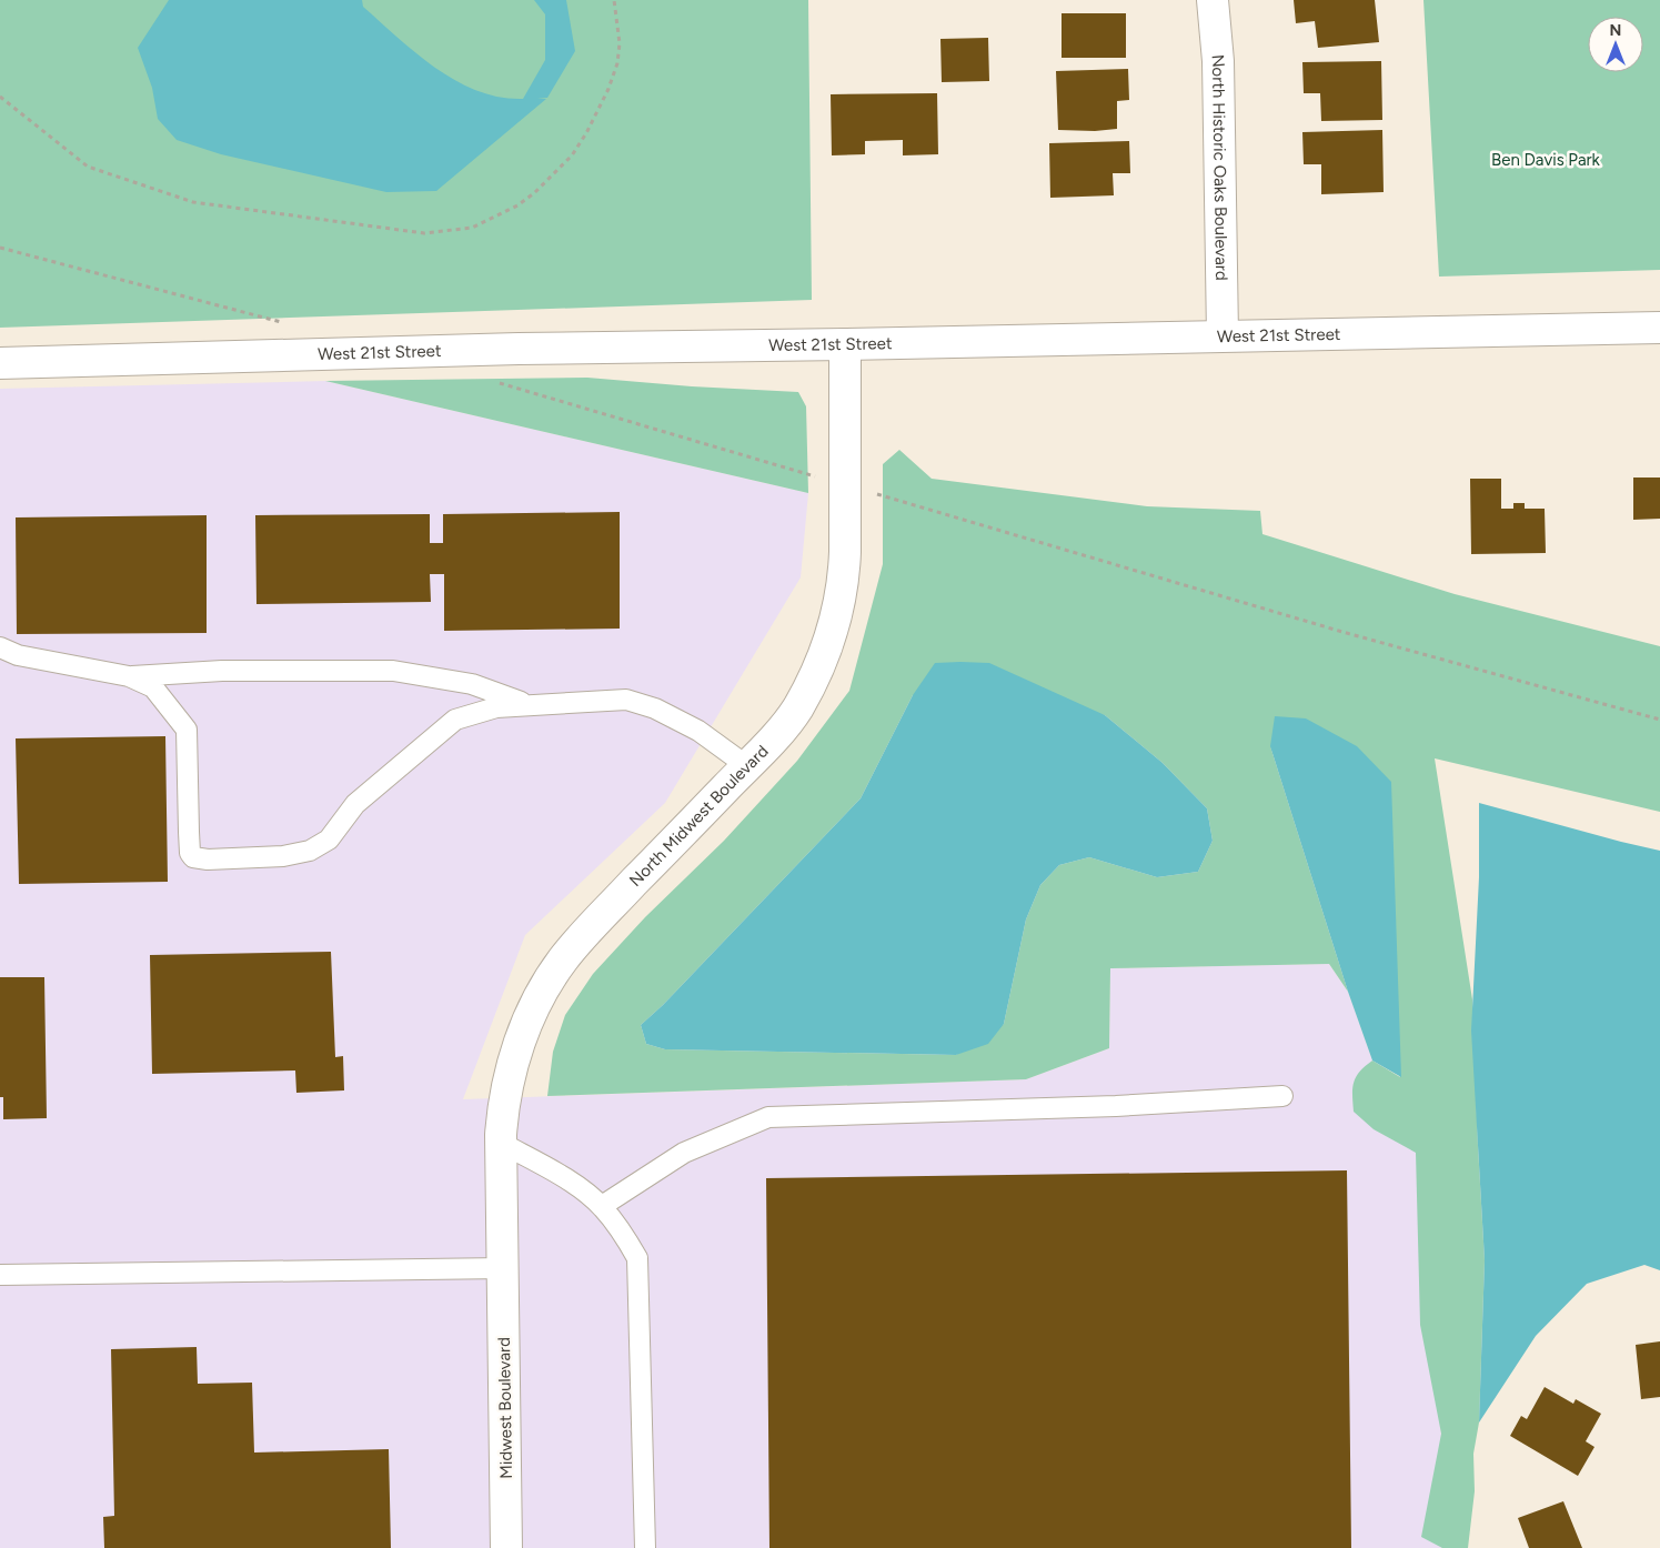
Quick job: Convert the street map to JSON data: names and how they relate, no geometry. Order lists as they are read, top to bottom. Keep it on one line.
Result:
{"streets":{"street":["North Historic Oaks Boulevard","West 21st Street","North Midwest Boulevard","Midwest Boulevard"]},"crossings":[["North Historic Oaks Boulevard","West 21st Street"],["West 21st Street","North Midwest Boulevard"],["North Midwest Boulevard","Midwest Boulevard"]],"parks":["Ben Davis Park"],"north":"top"}
